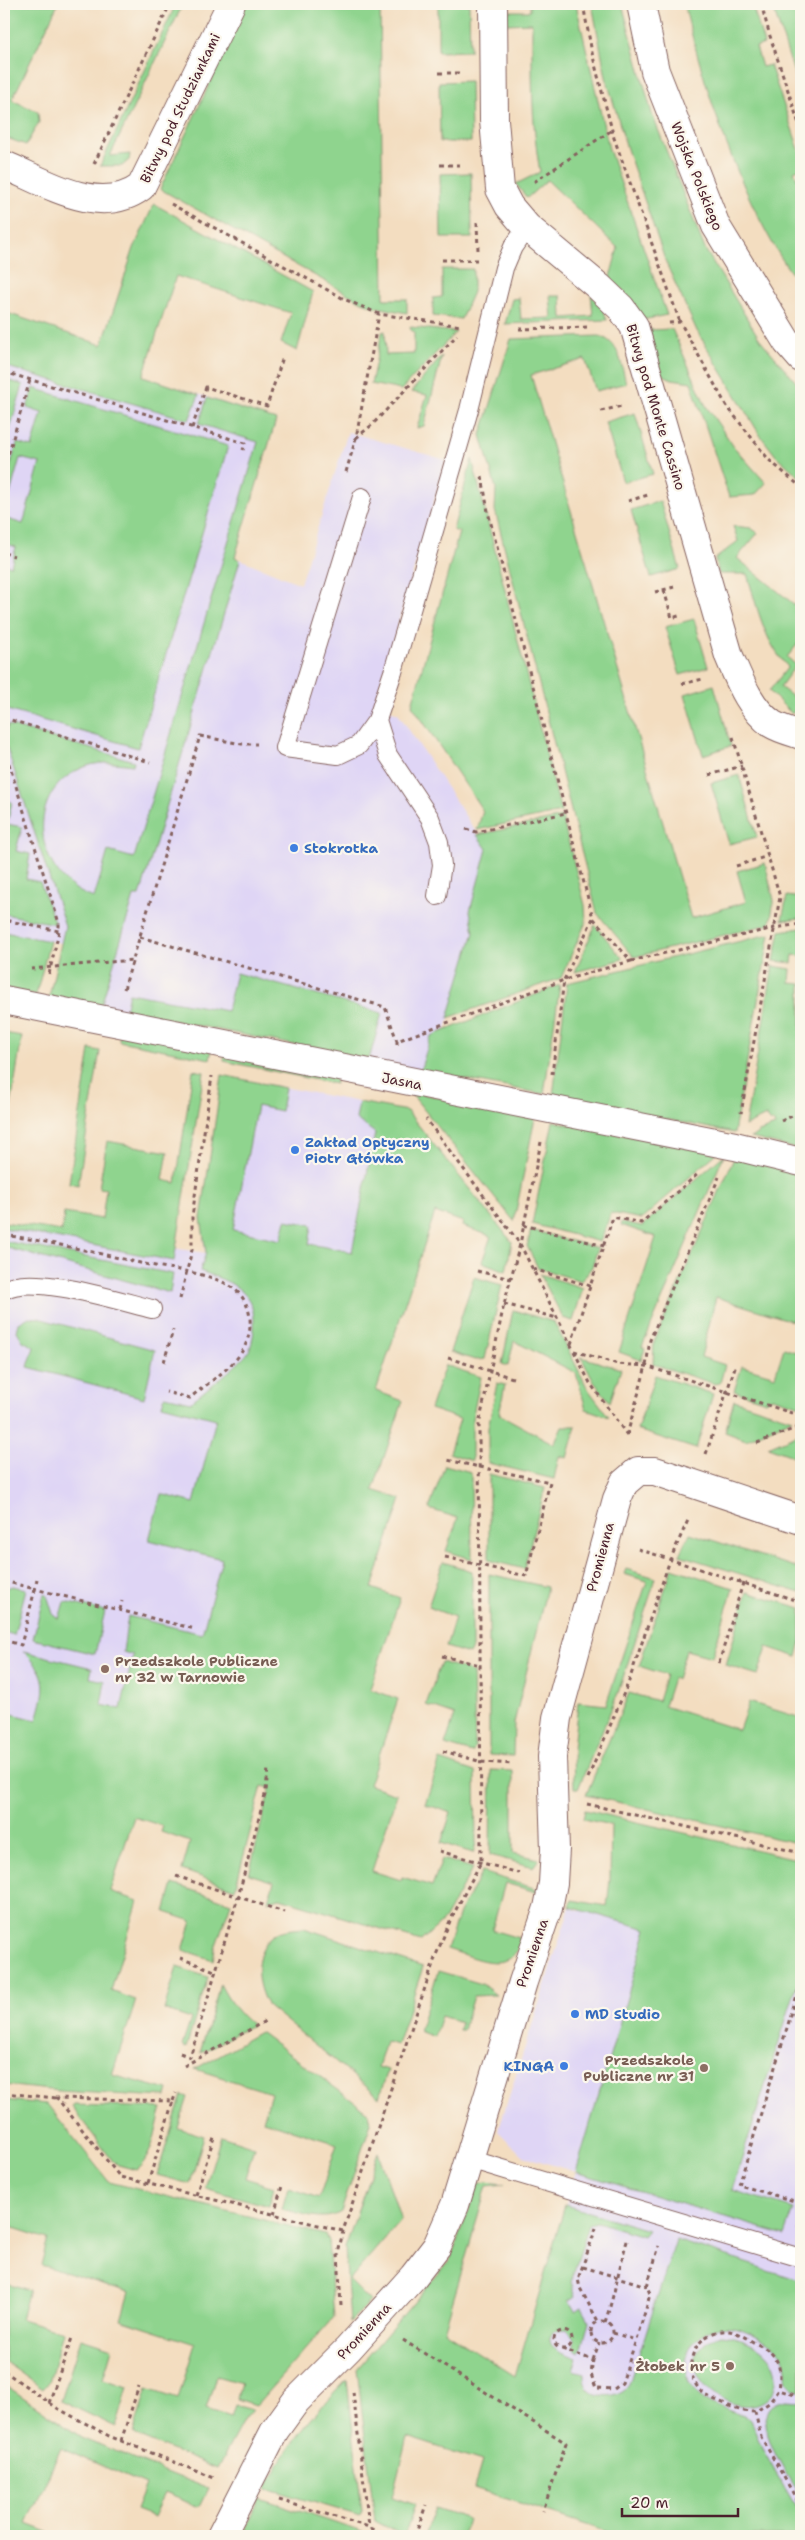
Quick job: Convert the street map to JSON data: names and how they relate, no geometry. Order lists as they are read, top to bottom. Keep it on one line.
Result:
{"streets":{"street":["Bitwy pod Studziankami","Wojska Polskiego","Bitwy pod Monte Cassino","Jasna","Promienna"]},"places":["Stokrotka","Zakład Optyczny Piotr Główka","Przedszkole Publiczne nr 32 w Tarnowie","MD Studio","KINGA","Przedszkole Publiczne nr 31","Żłobek nr 5"],"scale_bar":"20 m"}
